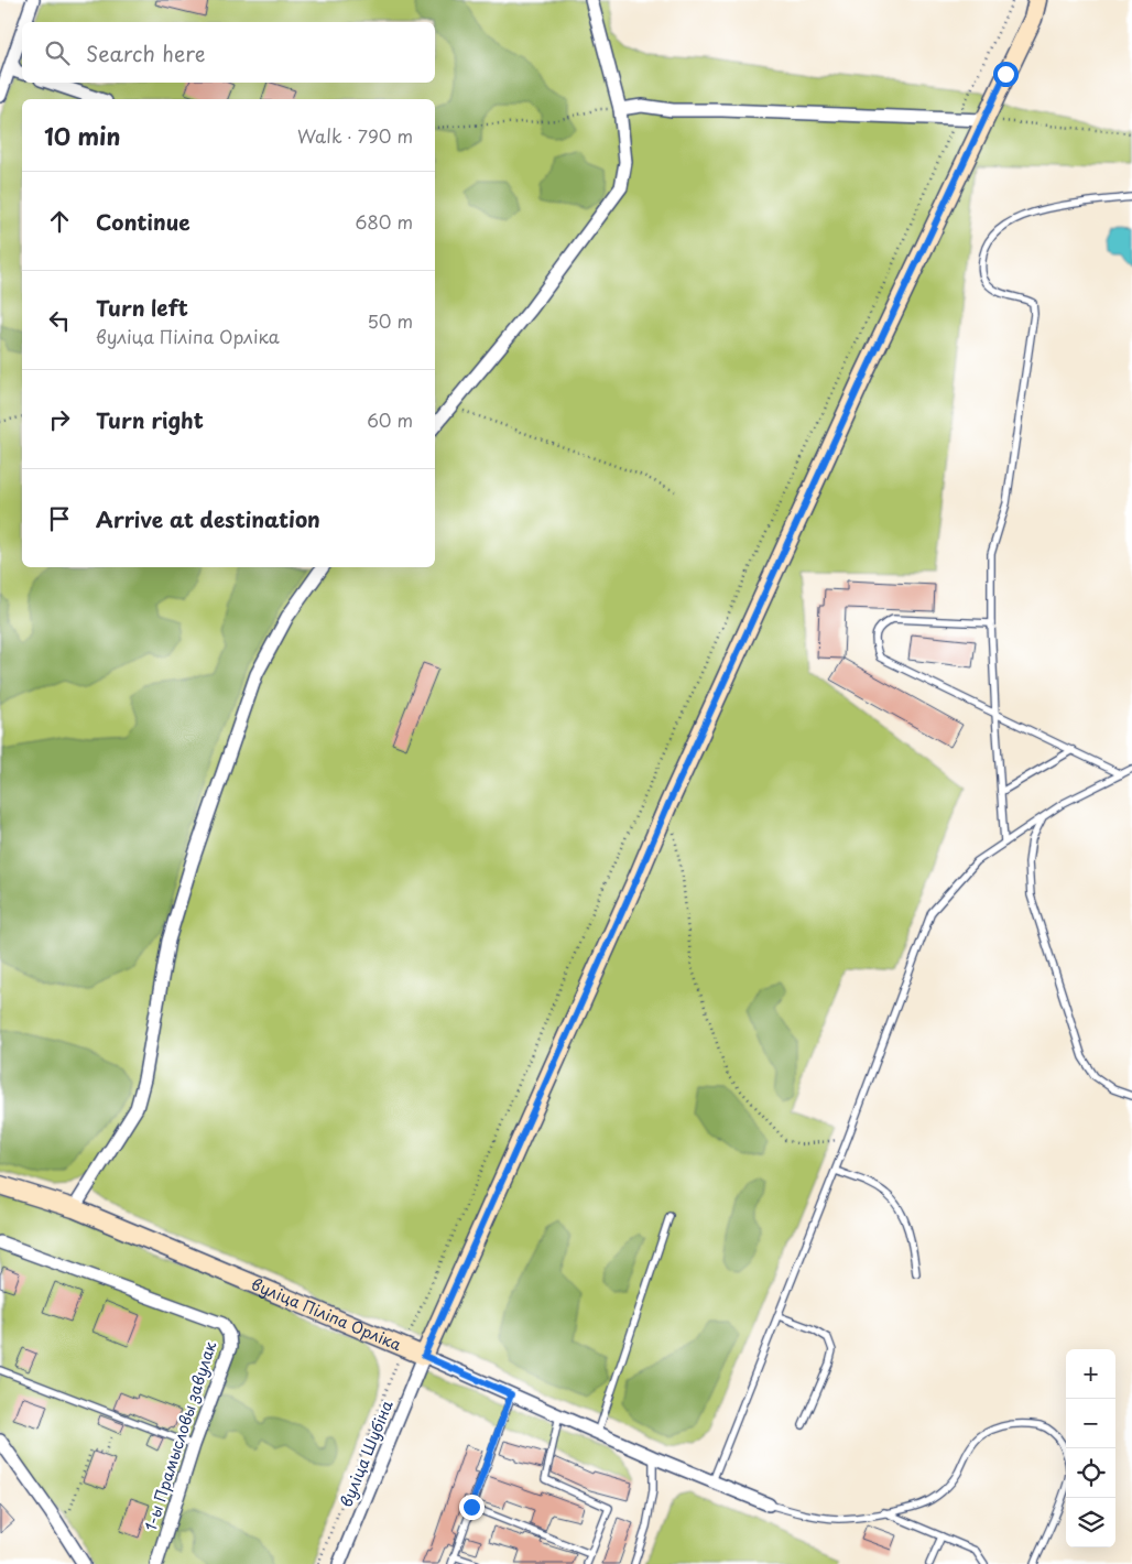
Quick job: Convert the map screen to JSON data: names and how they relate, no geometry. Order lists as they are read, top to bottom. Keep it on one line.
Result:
{"streets":{"street":["вуліца Піліпа Орліка","1-ы Прамысловы завулак","вуліца Шубіна"]},"crossings":[["вуліца Піліпа Орліка","вуліца Шубіна"]],"page":{"search":"Search here","heading":["10 min","Walk · 790 m"],"list":[["Continue","680 m"],["Turn left","вуліца Піліпа Орліка","50 m"],["Turn right","60 m"],"Arrive at destination"],"map_buttons":["+","−"]}}
